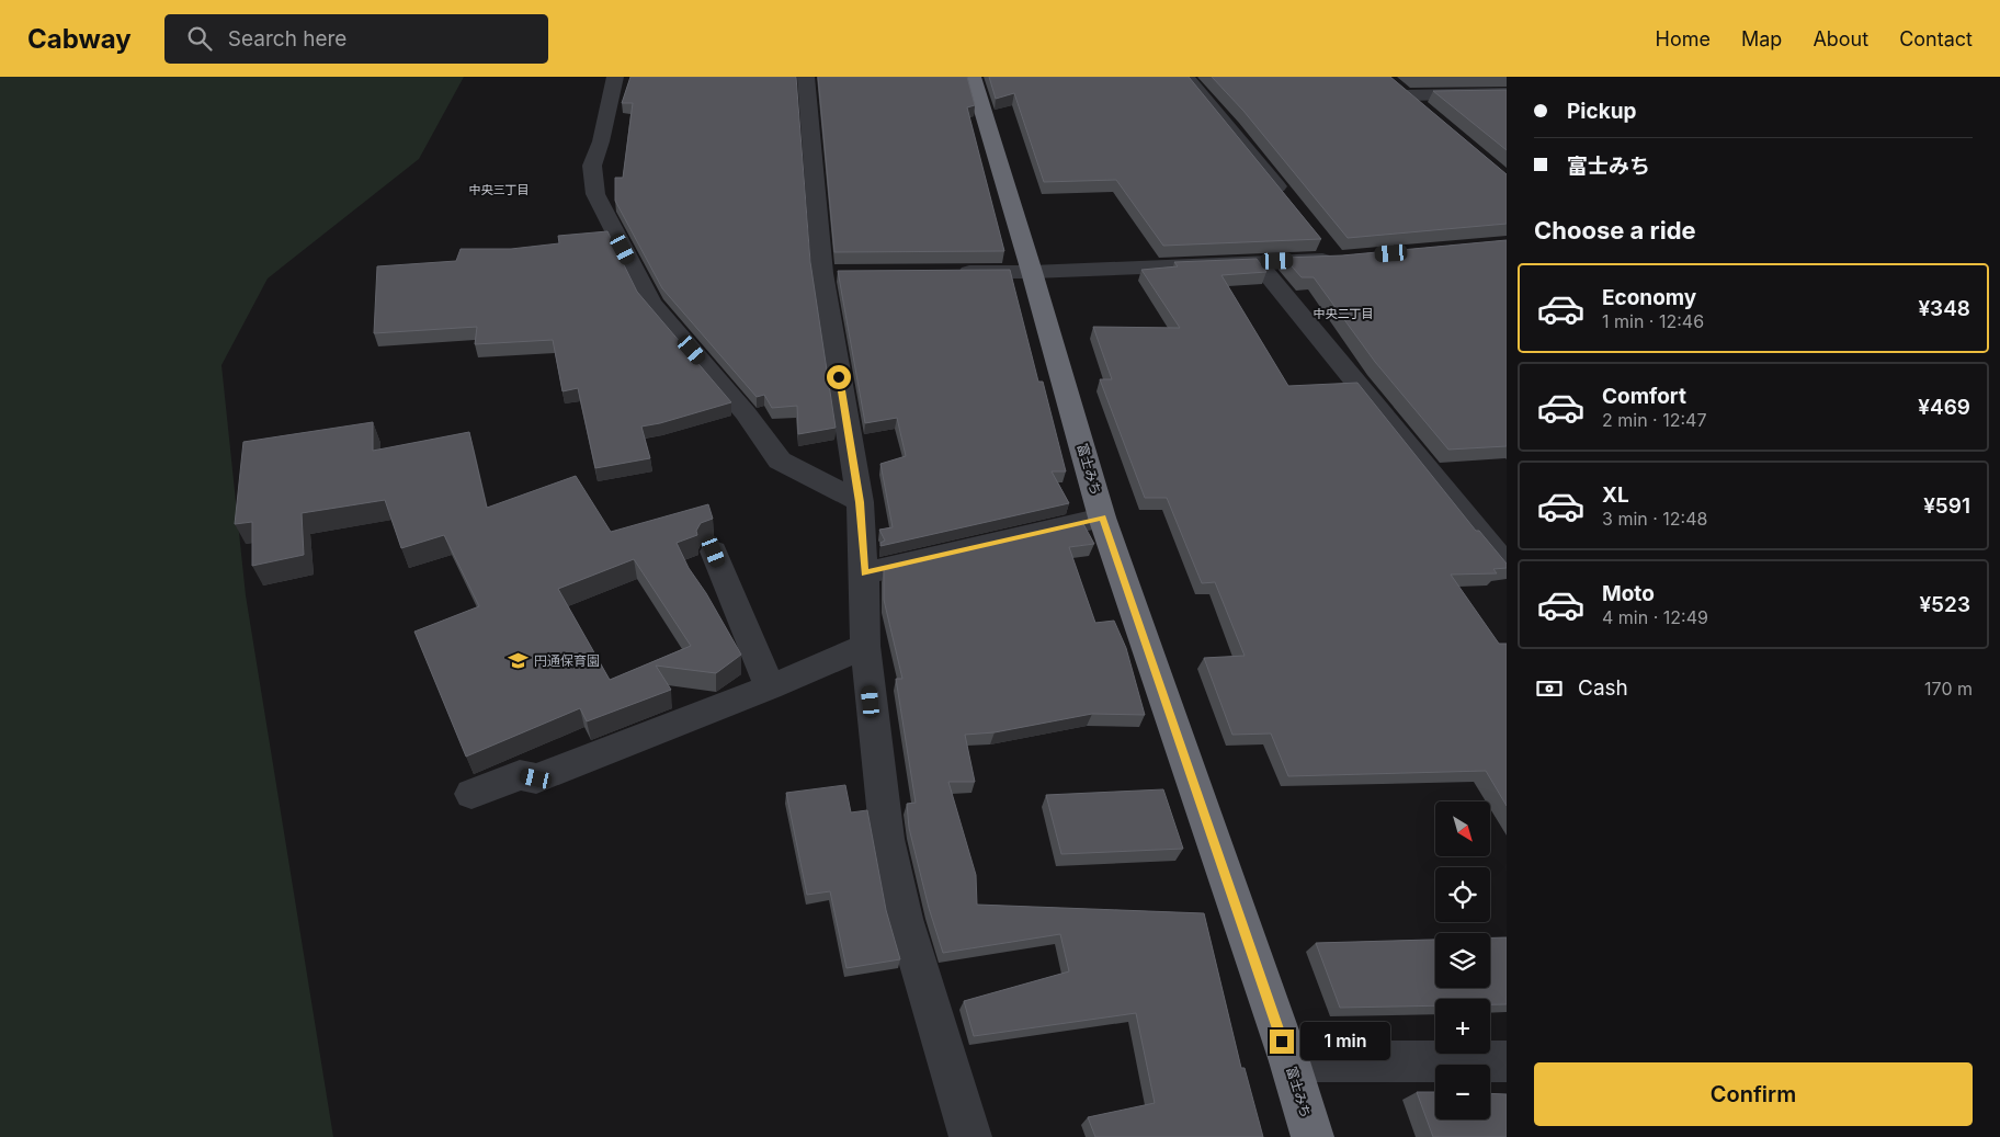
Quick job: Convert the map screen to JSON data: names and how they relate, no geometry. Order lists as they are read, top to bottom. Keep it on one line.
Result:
{"streets":{"highway":["富士みち"]},"districts":["中央三丁目","中央二丁目"],"places":{"school or university":["円通保育園"]},"north":"bottom right","page":{"header":"Cabway","search":"Search here","nav":["Home","Map","About","Contact"],"banner":["Pickup","富士みち"],"heading":"Choose a ride","list":[{"name":"Economy","note":"1 min · 12:46","value":"¥348"},{"name":"Comfort","note":"2 min · 12:47","value":"¥469"},{"name":"XL","note":"3 min · 12:48","value":"¥591"},{"name":"Moto","note":"4 min · 12:49","value":"¥523"}],"pay":["Cash","170 m"],"map_buttons":["+","−"],"bubble":"1 min","buttons":"Confirm"}}
